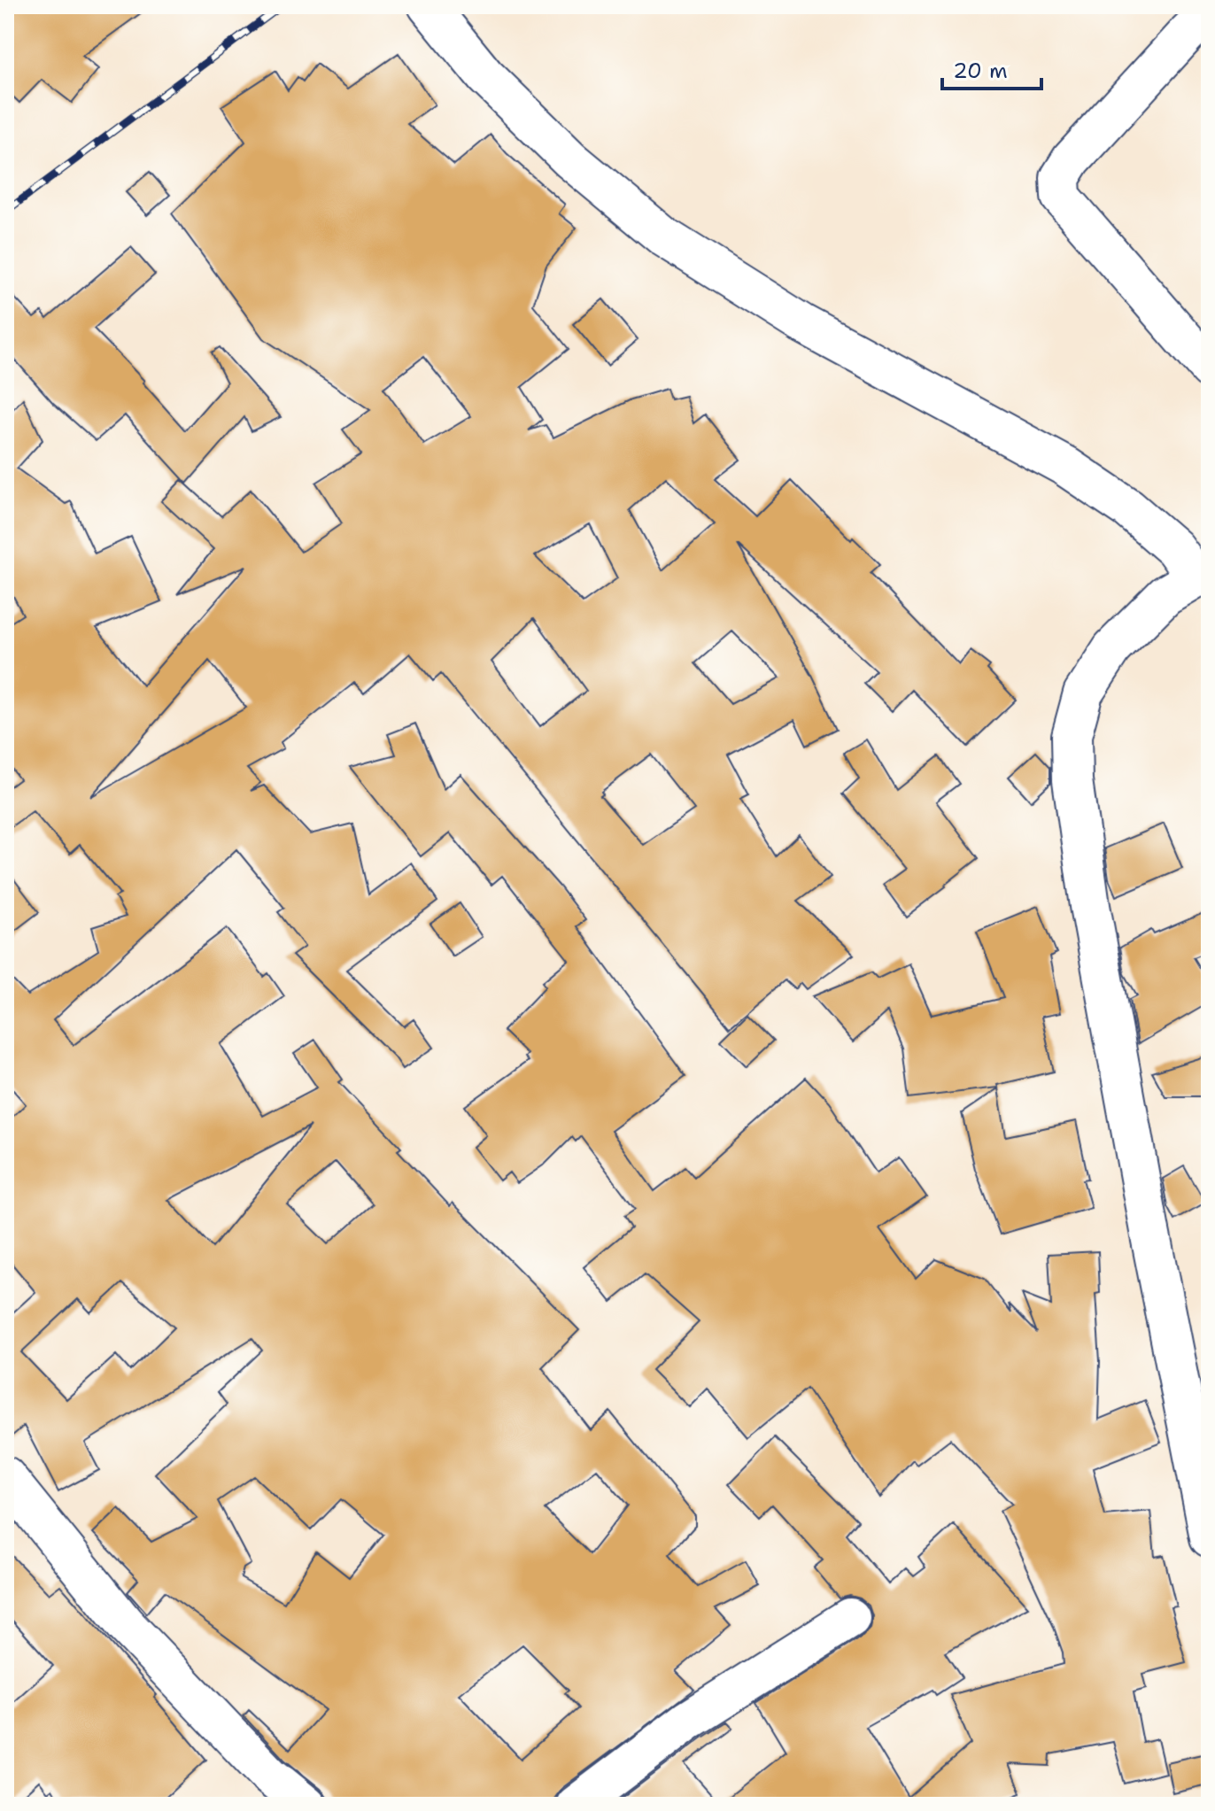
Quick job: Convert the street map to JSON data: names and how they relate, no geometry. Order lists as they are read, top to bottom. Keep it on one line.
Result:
{"scale_bar":"20 m"}
